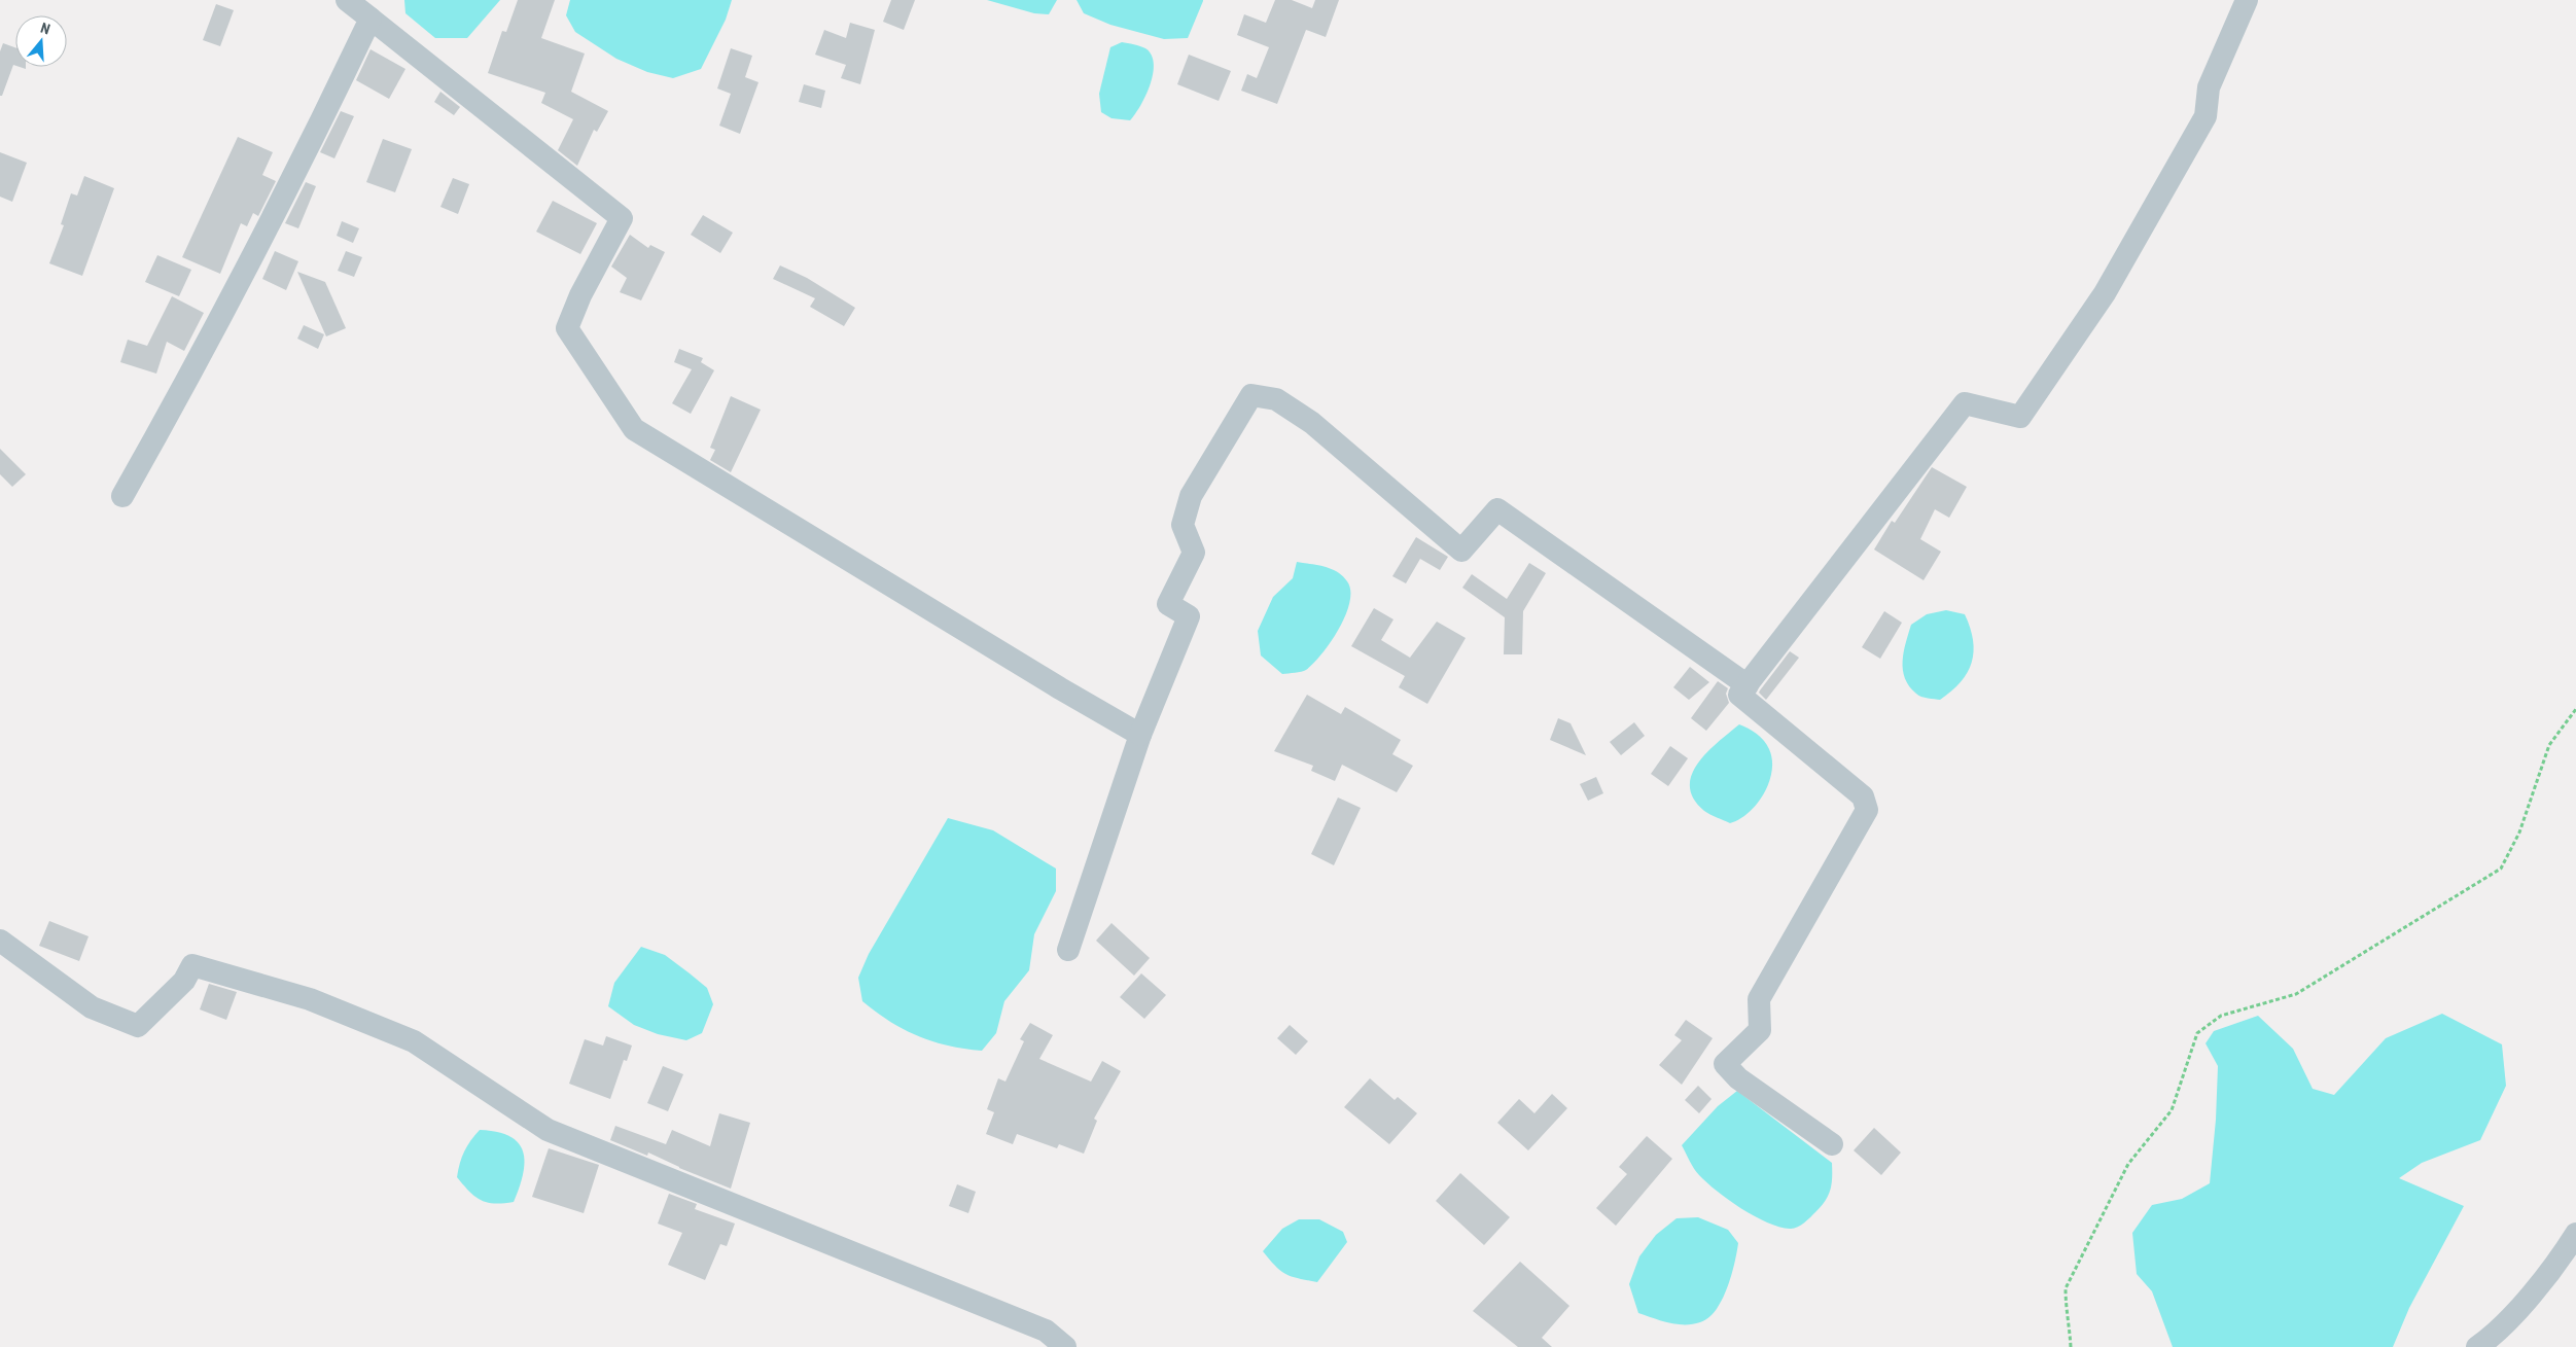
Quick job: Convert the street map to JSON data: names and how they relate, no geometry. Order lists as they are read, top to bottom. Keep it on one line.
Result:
{"north":"top"}
